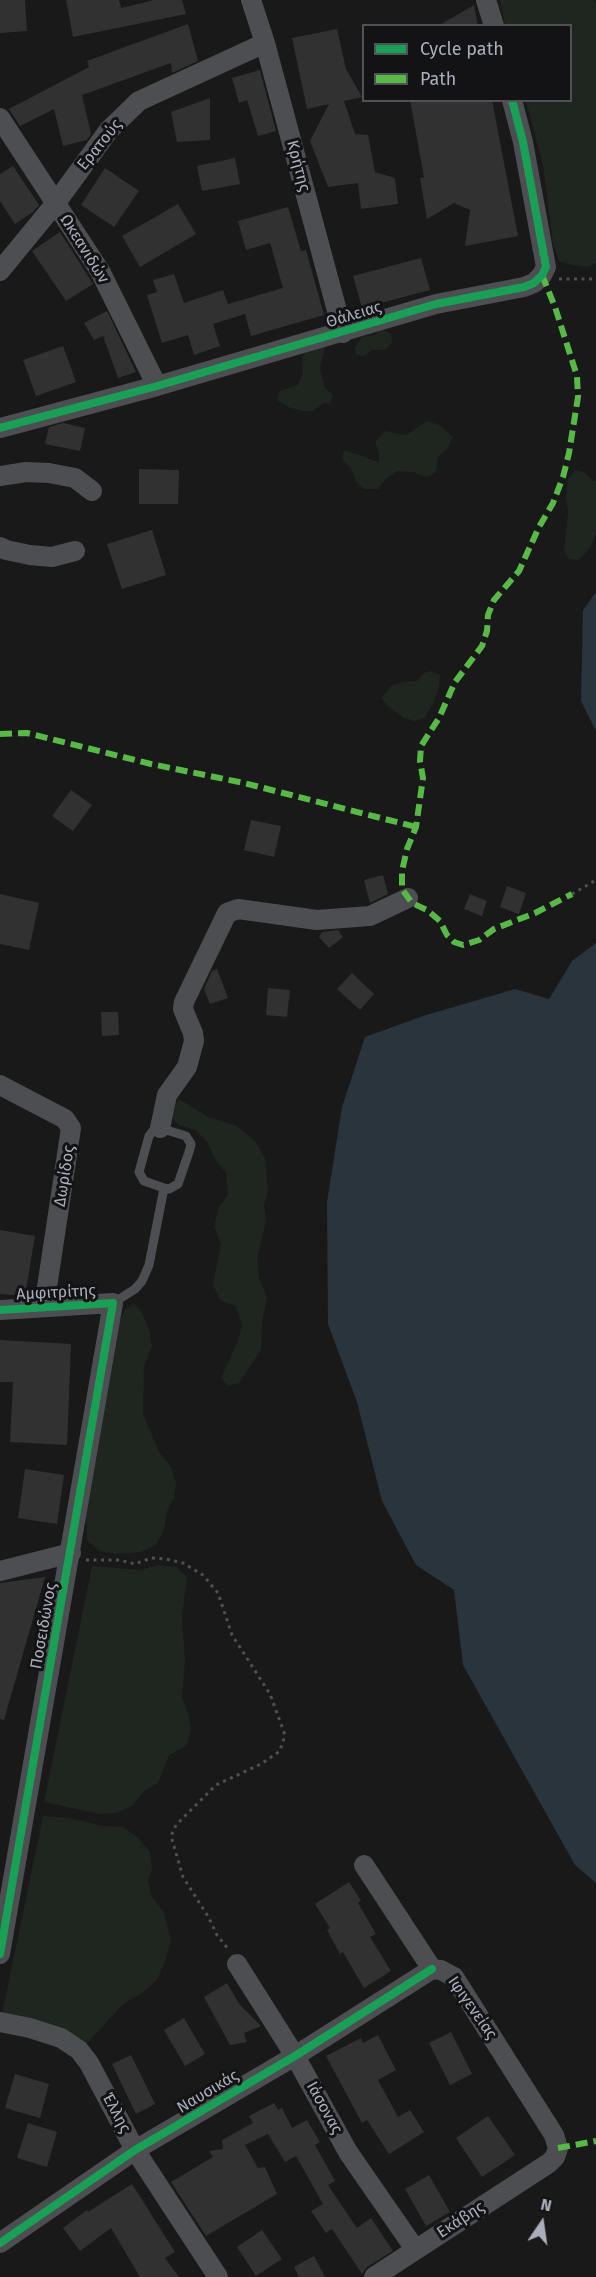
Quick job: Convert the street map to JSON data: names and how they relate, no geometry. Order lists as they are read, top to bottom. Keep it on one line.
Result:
{"streets":{"street":["Ερατούς","Κρήτης","Ωκεανιδών","Θάλειας","Δωρίδος","Αμφιτρίτης","Ποσειδώνος","Ιφιγενείας","Ναυσικάς","Ιάσονας","Έλλης","Εκάβης"]},"crossings":[["Ερατούς","Κρήτης"],["Ερατούς","Ωκεανιδών"],["Κρήτης","Θάλειας"],["Ωκεανιδών","Θάλειας"],["Δωρίδος","Αμφιτρίτης"],["Αμφιτρίτης","Ποσειδώνος"],["Ιφιγενείας","Ναυσικάς"],["Ιφιγενείας","Εκάβης"],["Ναυσικάς","Ιάσονας"],["Ναυσικάς","Έλλης"],["Ιάσονας","Εκάβης"]],"legend":["Cycle path","Path"],"north":"top"}
